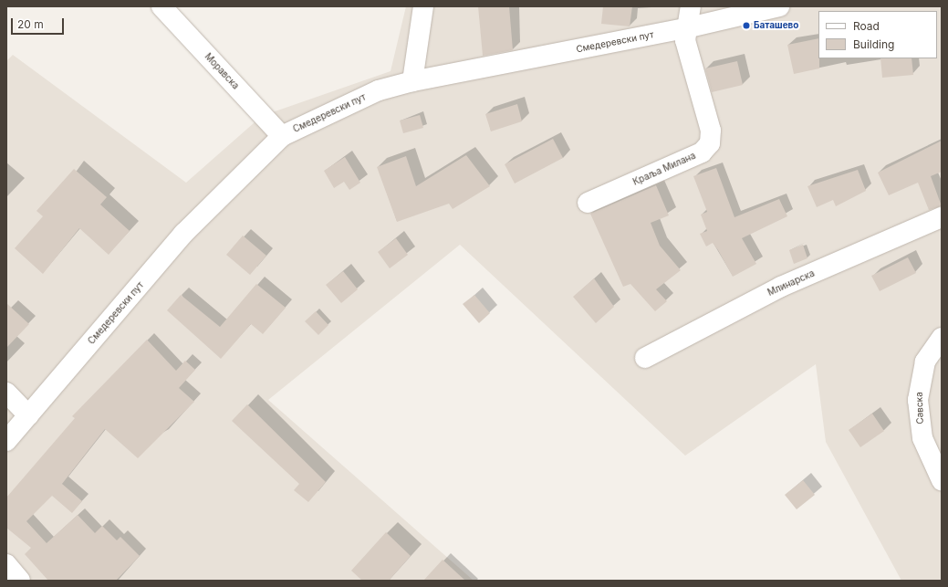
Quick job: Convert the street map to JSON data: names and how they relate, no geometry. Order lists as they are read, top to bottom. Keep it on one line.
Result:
{"streets":{"street":["Смедеревски пут","Моравска","Краља Милана","Млинарска","Савска"]},"crossings":[["Смедеревски пут","Моравска"],["Смедеревски пут","Краља Милана"]],"places":["Баташево"],"legend":["Road","Building"],"scale_bar":"20 m"}
